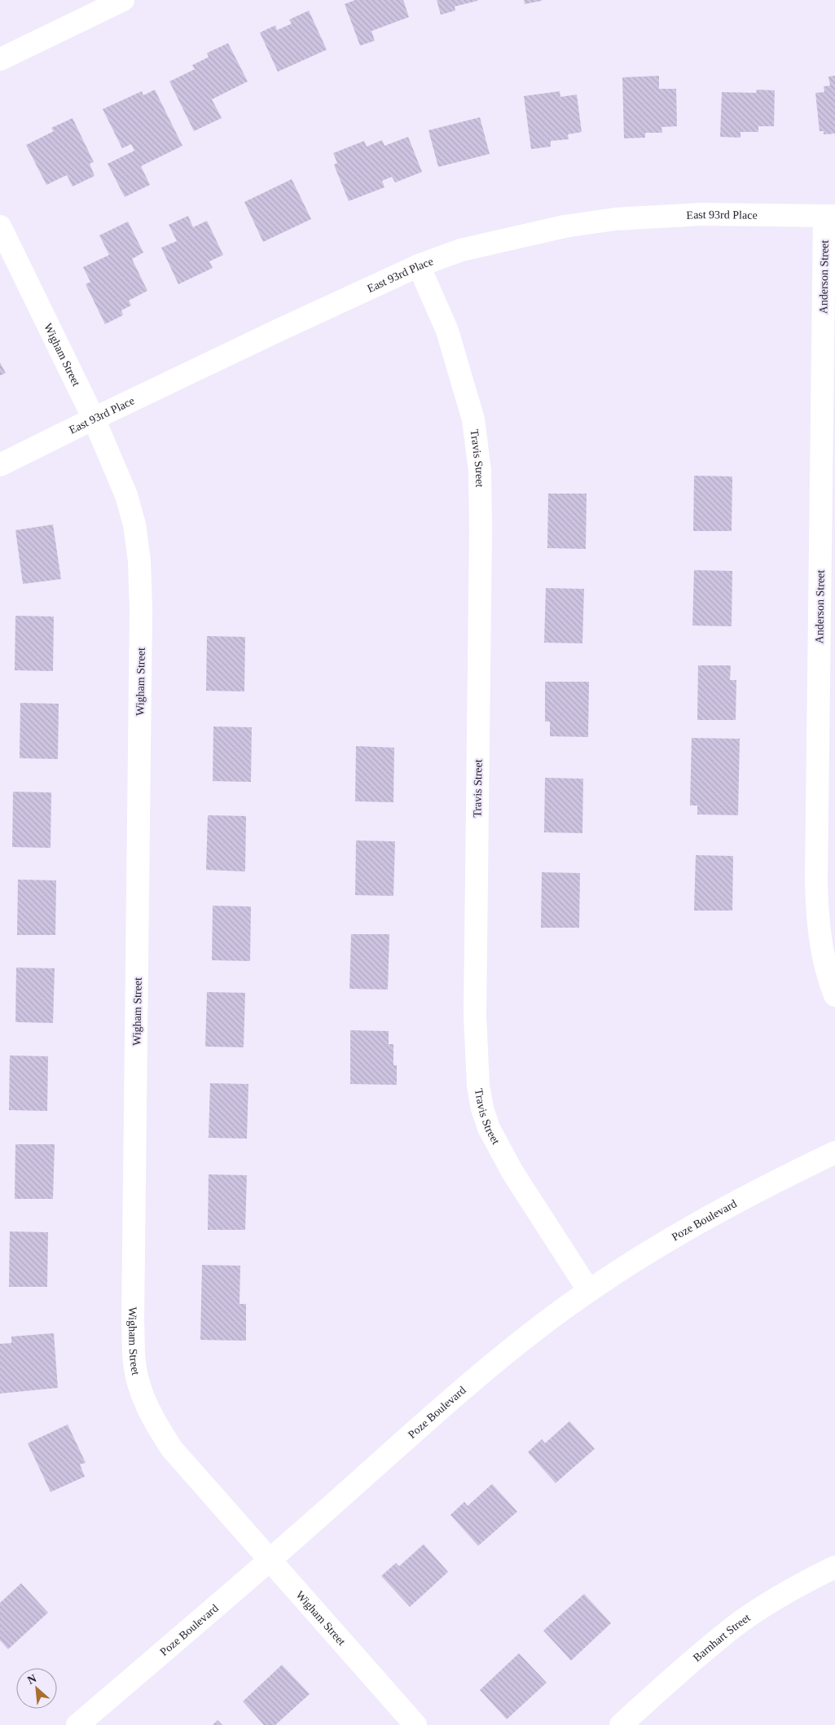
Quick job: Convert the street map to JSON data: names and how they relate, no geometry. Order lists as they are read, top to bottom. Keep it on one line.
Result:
{"streets":{"street":["East 93rd Place","Anderson Street","Wigham Street","Travis Street","Poze Boulevard","Barnhart Street"]},"crossings":[["East 93rd Place","Anderson Street"],["East 93rd Place","Wigham Street"],["East 93rd Place","Travis Street"],["Wigham Street","Poze Boulevard"],["Travis Street","Poze Boulevard"]],"north":"top left"}
